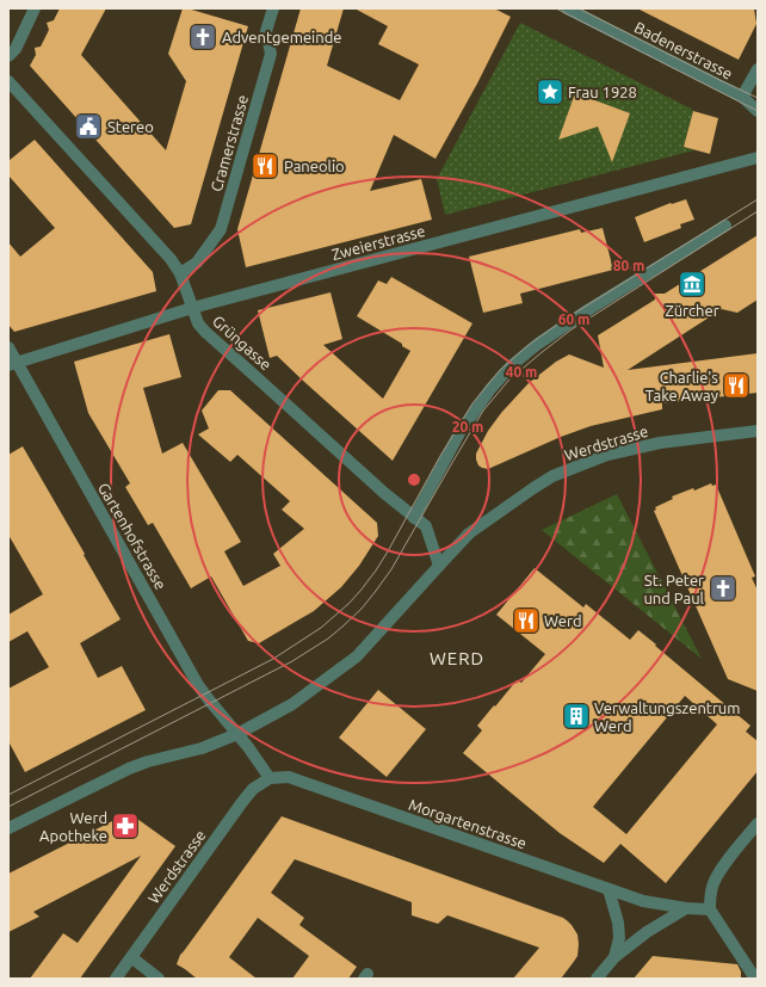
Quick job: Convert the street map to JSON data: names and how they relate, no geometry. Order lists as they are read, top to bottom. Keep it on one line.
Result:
{"streets":{"street":["Badenerstrasse","Cramerstrasse","Zweierstrasse","Grüngasse","Werdstrasse","Gartenhofstrasse","Morgartenstrasse"]},"crossings":[["Cramerstrasse","Grüngasse"],["Zweierstrasse","Grüngasse"],["Zweierstrasse","Gartenhofstrasse"],["Grüngasse","Werdstrasse"],["Werdstrasse","Gartenhofstrasse"],["Werdstrasse","Morgartenstrasse"]],"districts":["WERD"],"places":{"church":["Adventgemeinde","St. Peter und Paul"],"place":["Frau 1928"],"public building":["Stereo"],"restaurant":["Paneolio","Charlie's Take Away","Werd"],"museum":["Zürcher"],"building":["Verwaltungszentrum Werd"],"pharmacy":["Werd Apotheke"]},"rings":["80 m","60 m","40 m","20 m"]}
